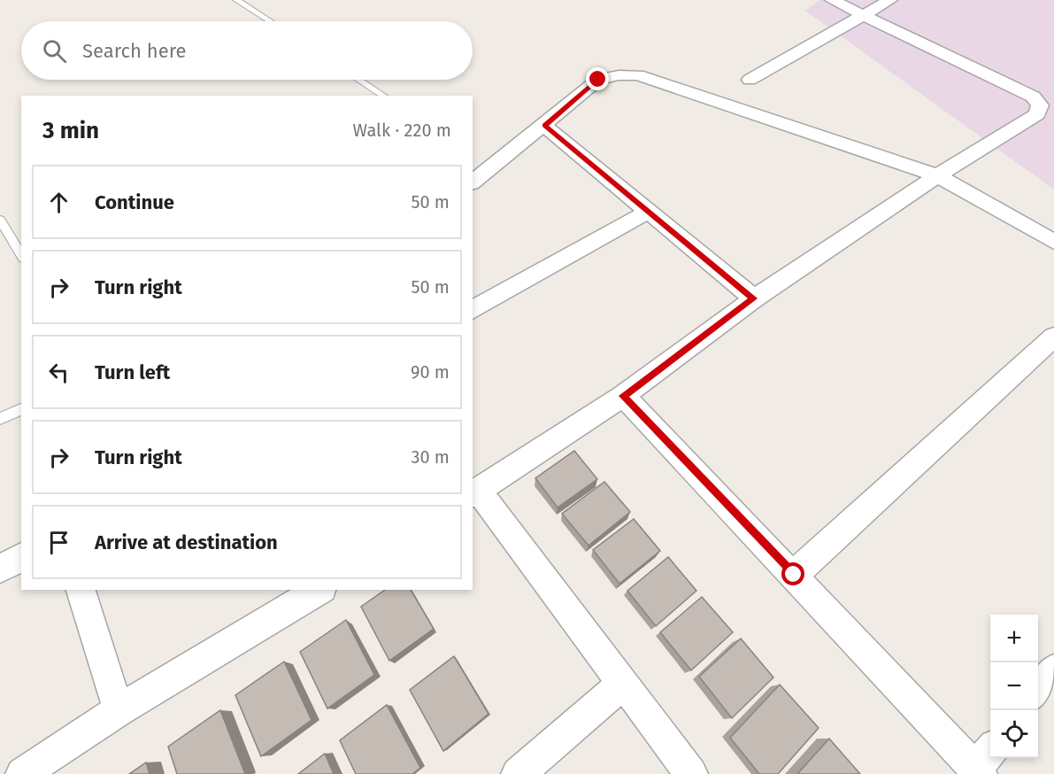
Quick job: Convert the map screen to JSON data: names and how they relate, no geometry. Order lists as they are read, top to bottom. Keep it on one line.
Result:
{"page":{"search":"Search here","heading":["3 min","Walk · 220 m"],"list":[["Continue","50 m"],["Turn right","50 m"],["Turn left","90 m"],["Turn right","30 m"],"Arrive at destination"],"map_buttons":["+","−"]}}
